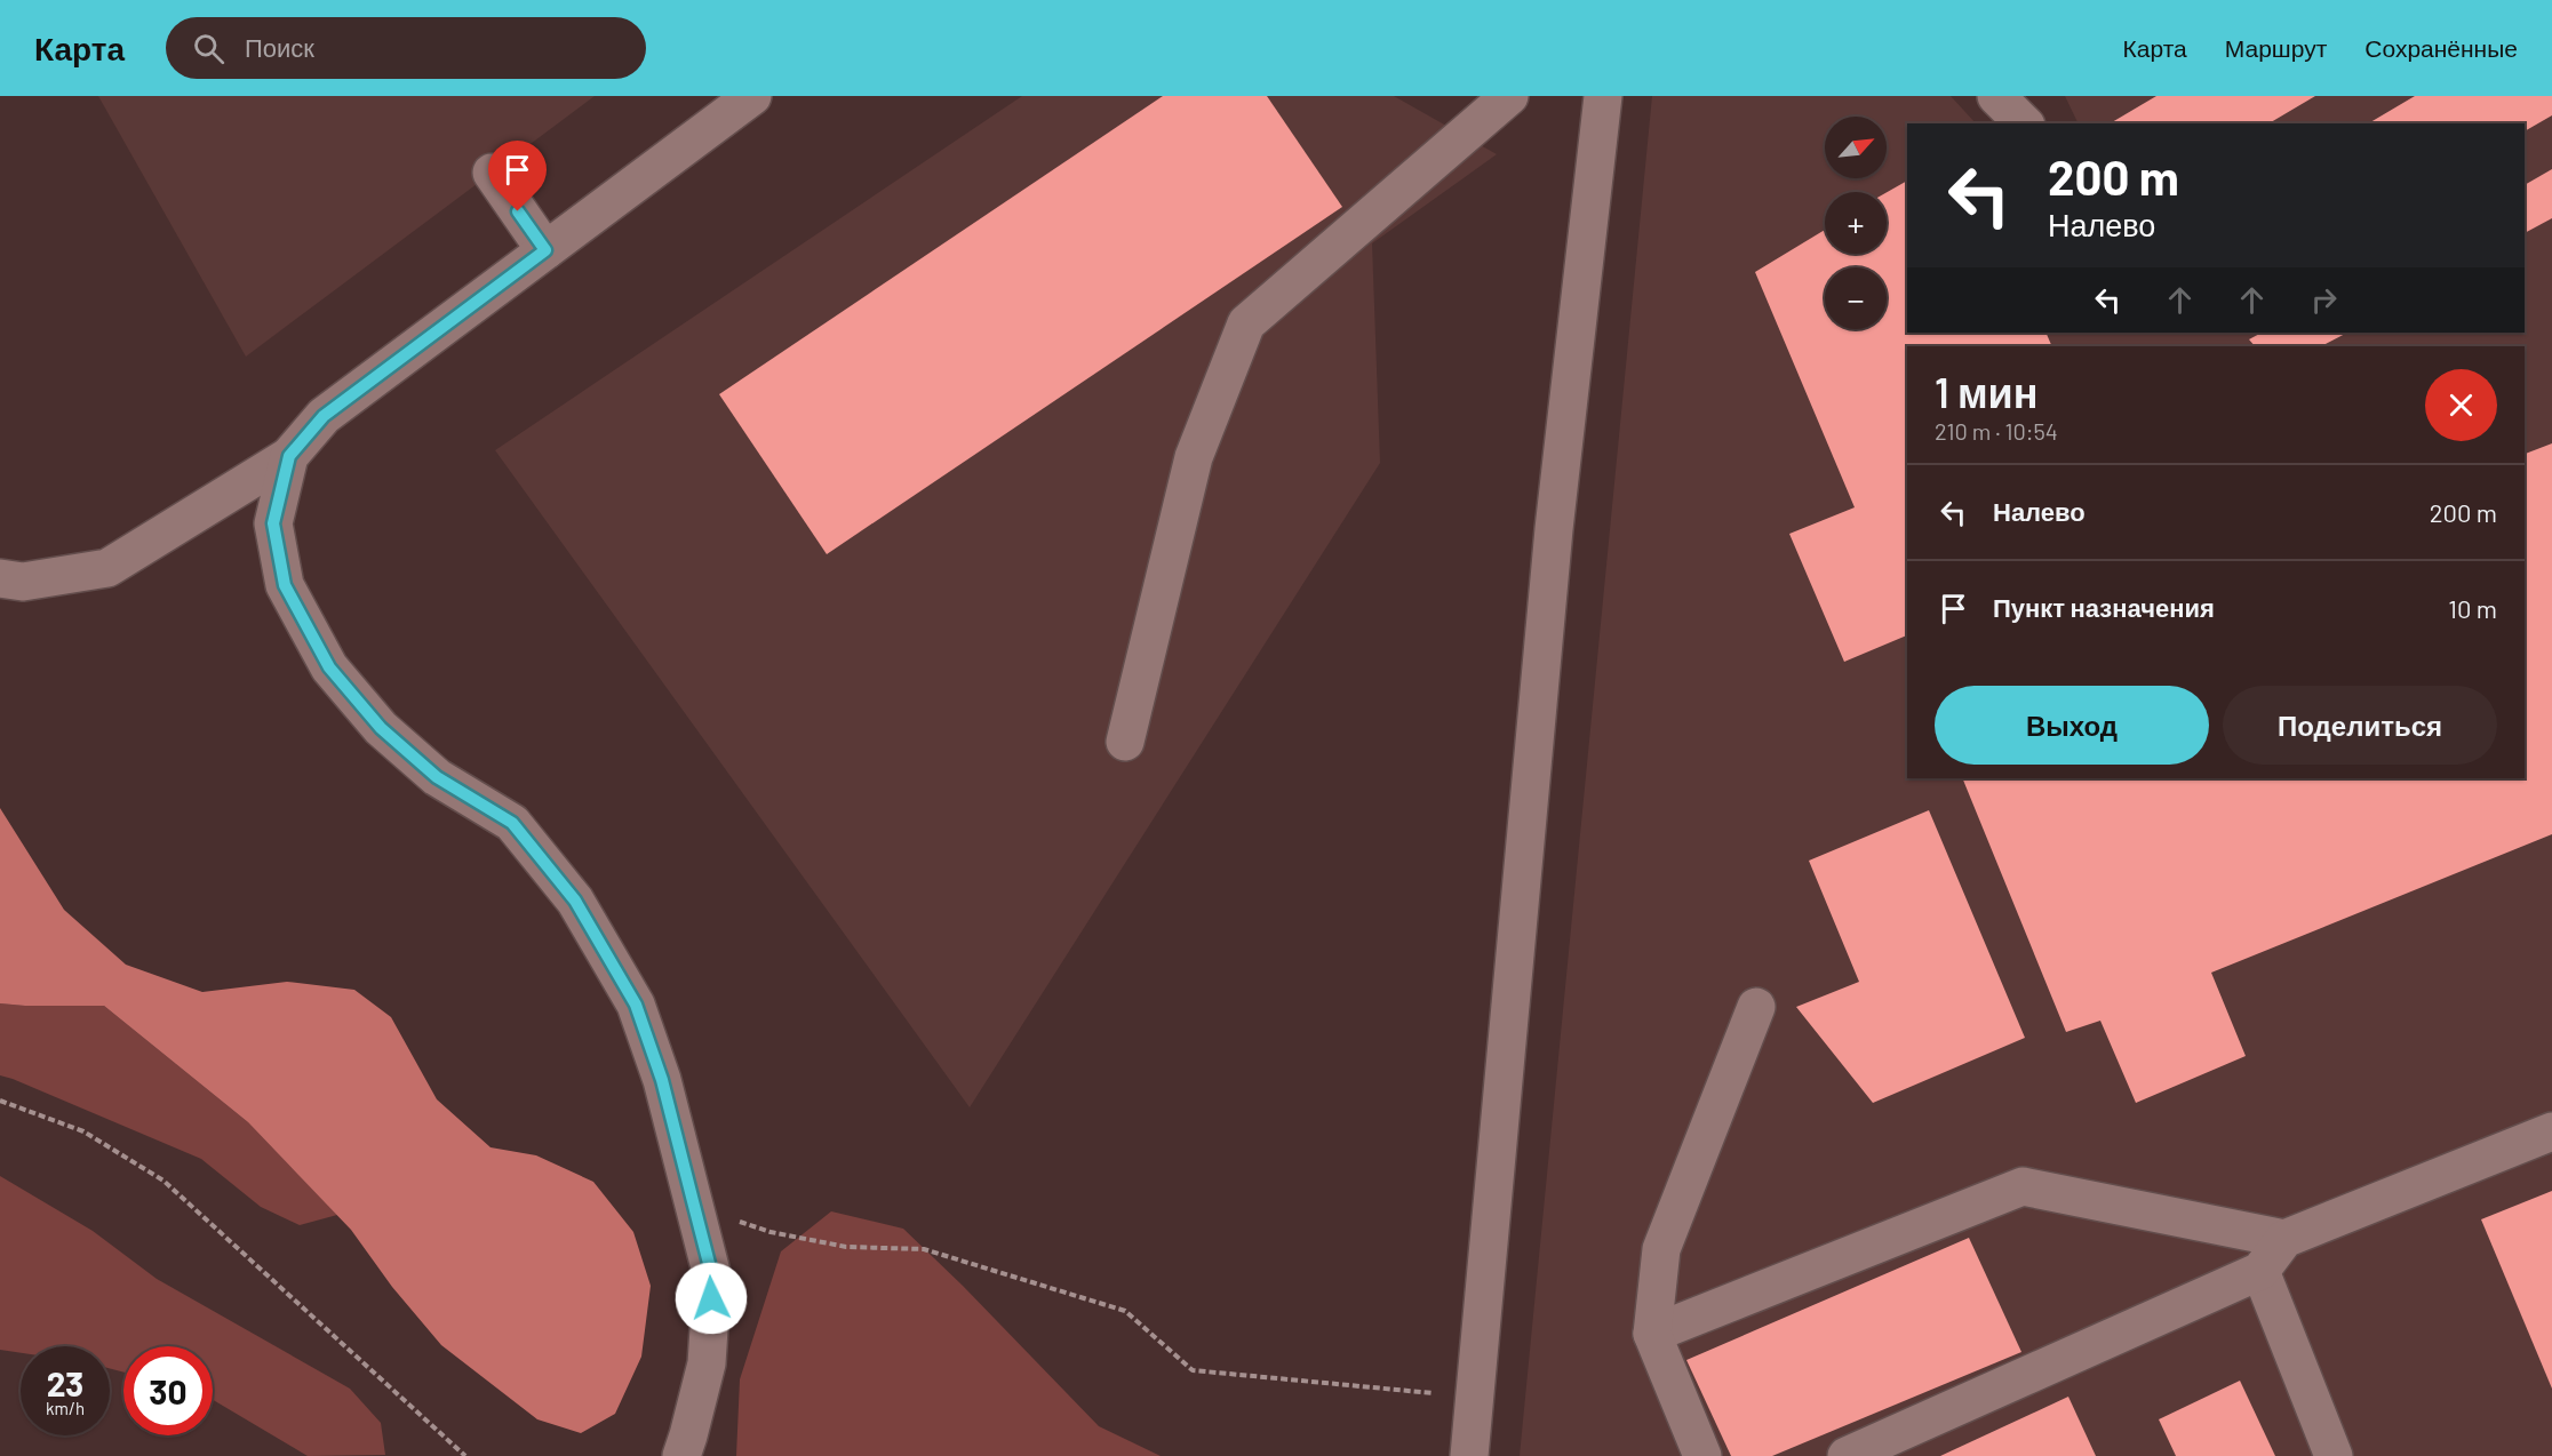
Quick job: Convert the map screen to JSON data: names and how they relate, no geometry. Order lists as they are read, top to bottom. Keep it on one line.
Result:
{"north":"top right","page":{"header":"Карта","search":"Поиск","nav":["Карта","Маршрут","Сохранённые"],"map_buttons":["+","−"],"turn":["200 m","Налево"],"heading":["1 мин","210 m · 10:54"],"list":[{"name":"Налево","value":"200 m"},{"name":"Пункт назначения","value":"10 m"}],"buttons":["Выход","Поделиться"],"speed":"23 km/h","limit":"30"}}
